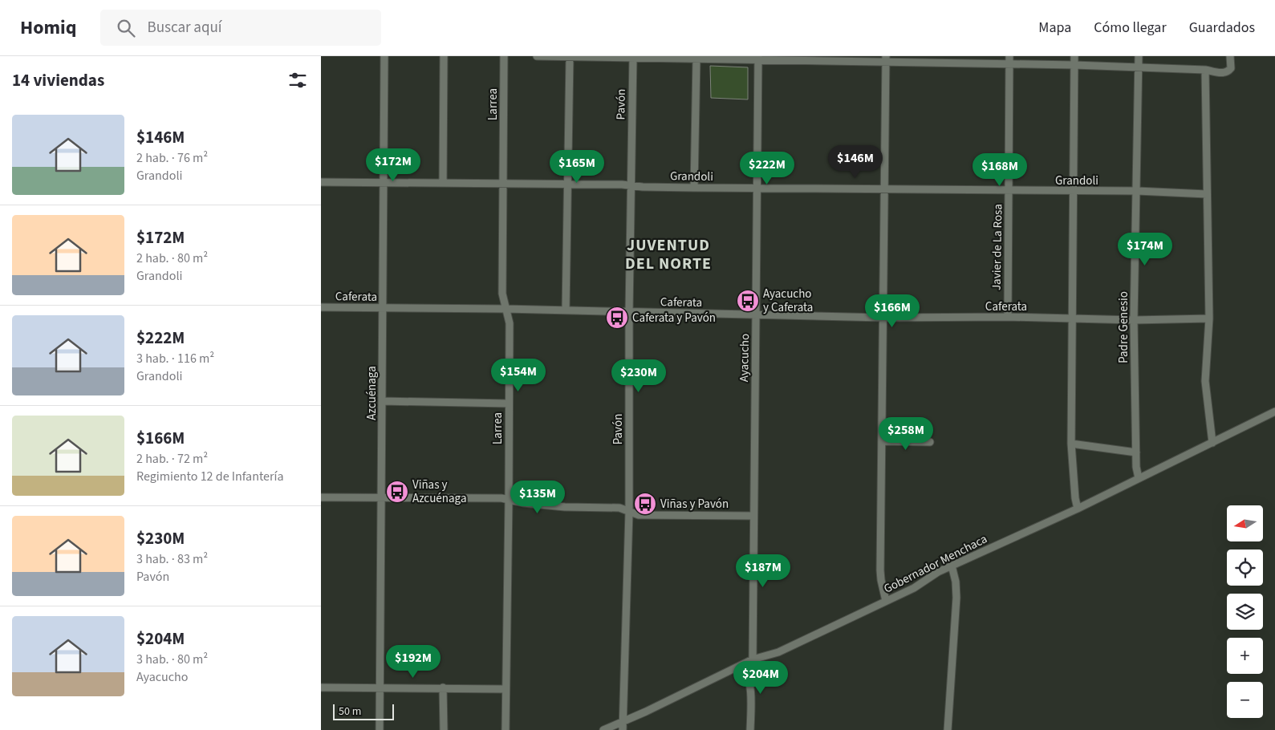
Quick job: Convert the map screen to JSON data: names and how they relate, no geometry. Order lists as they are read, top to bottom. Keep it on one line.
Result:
{"streets":{"street":["Larrea","Pavón","Grandoli","Javier de La Rosa","Caferata","Padre Genesio","Ayacucho","Azcuénaga","Gobernador Menchaca"]},"crossings":[["Larrea","Grandoli"],["Larrea","Caferata"],["Pavón","Grandoli"],["Pavón","Caferata"],["Pavón","Gobernador Menchaca"],["Grandoli","Javier de La Rosa"],["Grandoli","Padre Genesio"],["Grandoli","Ayacucho"],["Grandoli","Azcuénaga"],["Javier de La Rosa","Caferata"],["Caferata","Padre Genesio"],["Caferata","Ayacucho"],["Caferata","Azcuénaga"],["Padre Genesio","Gobernador Menchaca"],["Ayacucho","Gobernador Menchaca"]],"districts":["JUVENTUD DEL NORTE"],"places":{"bus stop":["Ayacucho y Caferata","Caferata y Pavón","Viñas y Azcuénaga","Viñas y Pavón"]},"scale_bar":"50 m","north":"left","page":{"header":"Homiq","search":"Buscar aquí","nav":["Mapa","Cómo llegar","Guardados"],"heading":"14 viviendas","list":[{"name":"$146M","note":"2 hab. · 76 m² · Grandoli"},{"name":"$172M","note":"2 hab. · 80 m² · Grandoli"},{"name":"$222M","note":"3 hab. · 116 m² · Grandoli"},{"name":"$166M","note":"2 hab. · 72 m² · Regimiento 12 de Infantería"},{"name":"$230M","note":"3 hab. · 83 m² · Pavón"},{"name":"$204M","note":"3 hab. · 80 m² · Ayacucho"}],"price":["$146M","$172M","$165M","$222M","$168M","$174M","$166M","$154M","$230M","$258M","$135M","$187M","$192M","$204M"],"map_buttons":["+","−"],"scale":"50 m"}}
